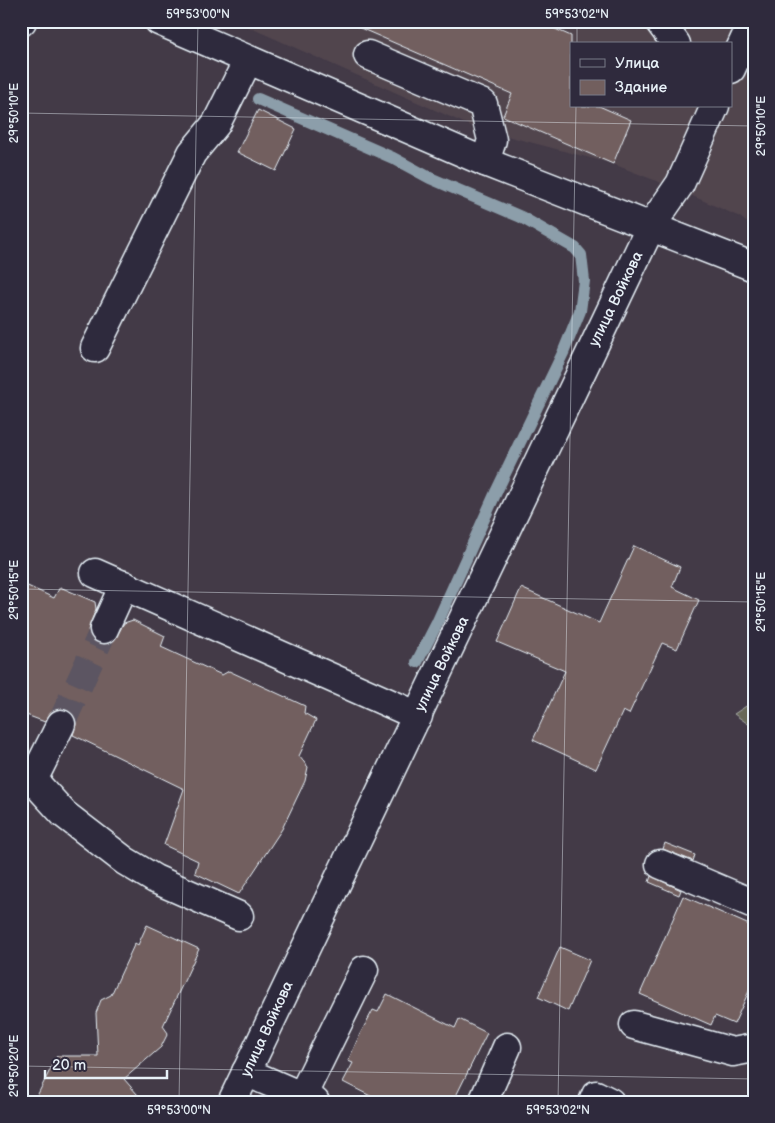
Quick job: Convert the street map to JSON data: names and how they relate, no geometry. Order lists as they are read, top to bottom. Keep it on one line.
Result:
{"streets":{"street":["улица Войкова"]},"legend":["Улица","Здание"],"scale_bar":"20 m","coordinates":["59°53'00\"N","59°53'02\"N","29°50'10\"E","29°50'15\"E","29°50'20\"E"]}
